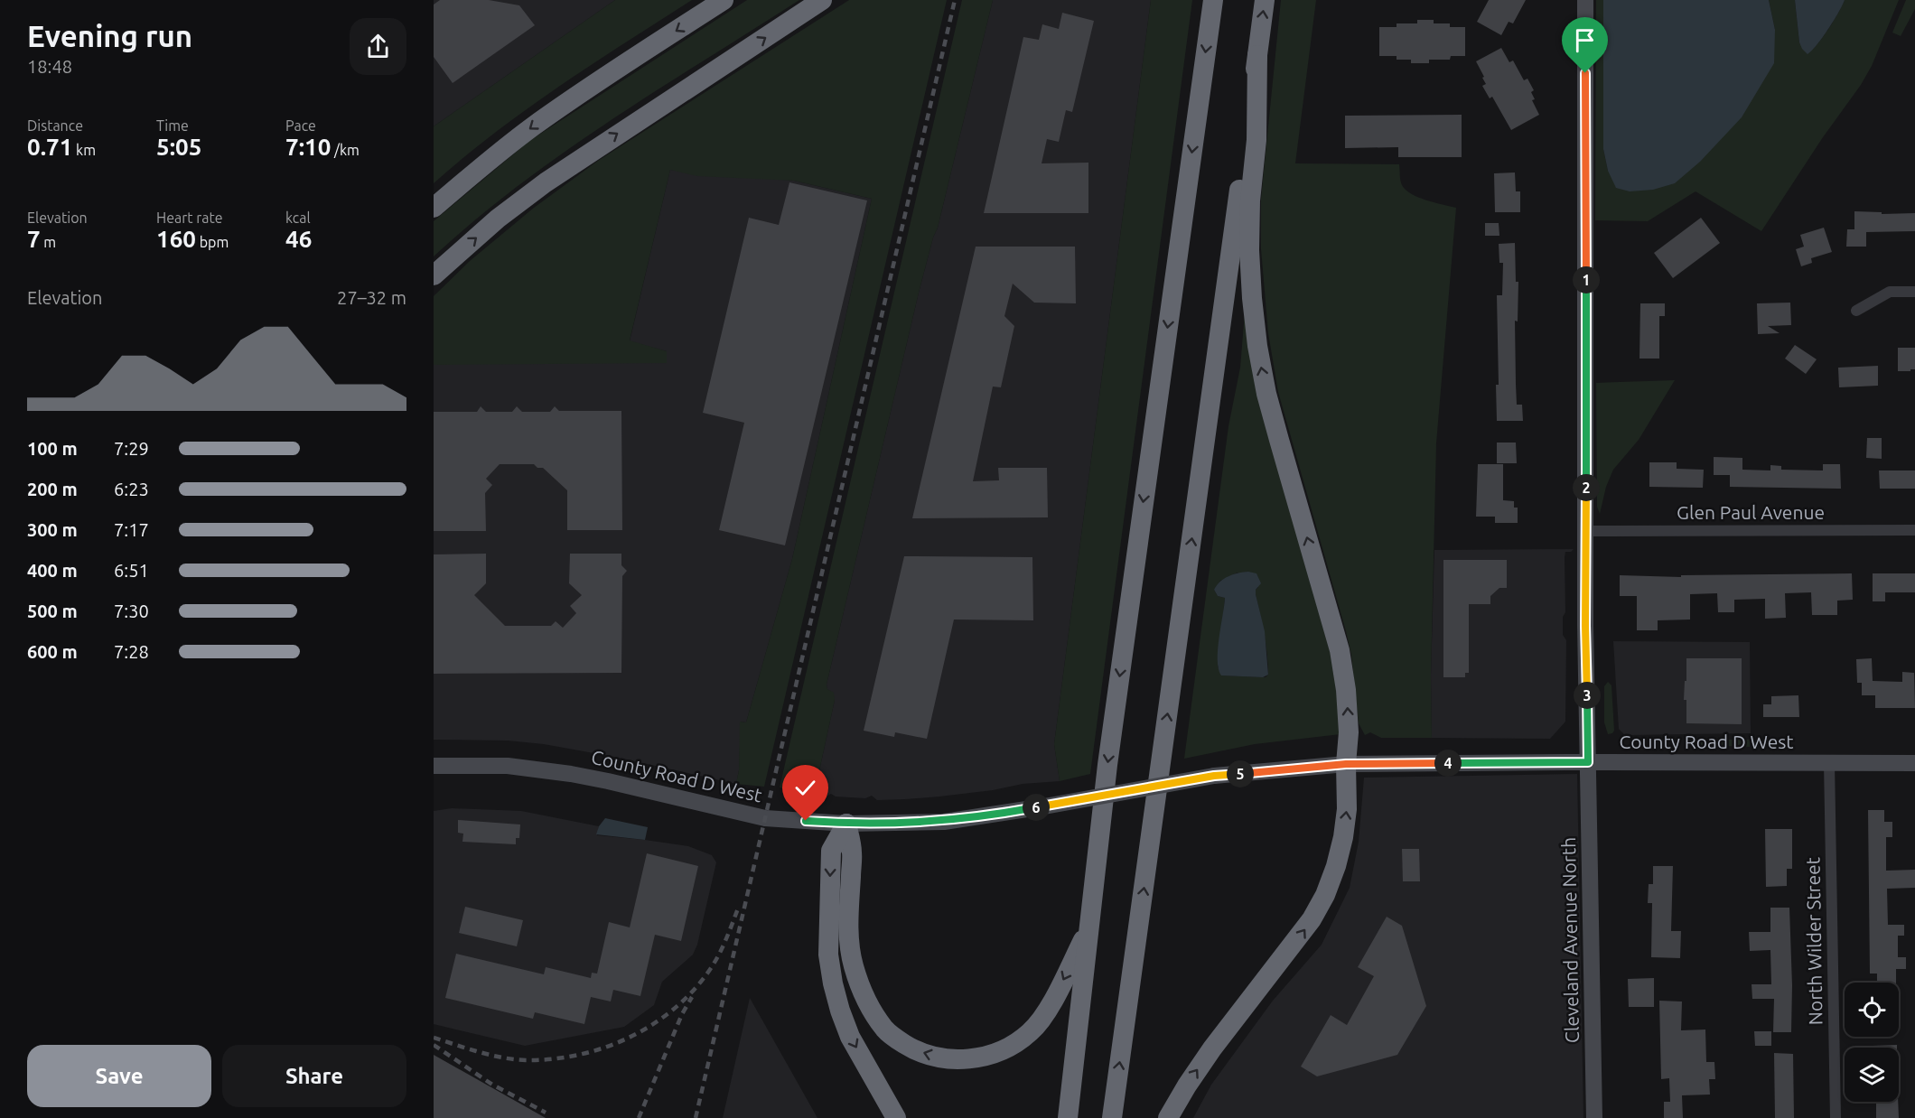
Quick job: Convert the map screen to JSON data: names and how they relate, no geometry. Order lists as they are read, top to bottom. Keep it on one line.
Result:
{"streets":{"street":["Glen Paul Avenue","County Road D West","Cleveland Avenue North","North Wilder Street"]},"crossings":[["Glen Paul Avenue","Cleveland Avenue North"],["County Road D West","Cleveland Avenue North"],["County Road D West","North Wilder Street"]],"page":{"heading":["Evening run","18:48"],"stats":[["Distance","0.71 km"],["Time","5:05"],["Pace","7:10 /km"],["Elevation","7 m"],["Heart rate","160 bpm"],["kcal","46"]],"pins":["1","2","3","4","5","6"],"chart":["Elevation","27–32 m"],"list":[{"name":"100 m","note":"7:29"},{"name":"200 m","note":"6:23"},{"name":"300 m","note":"7:17"},{"name":"400 m","note":"6:51"},{"name":"500 m","note":"7:30"},{"name":"600 m","note":"7:28"}],"buttons":["Save","Share"]}}
